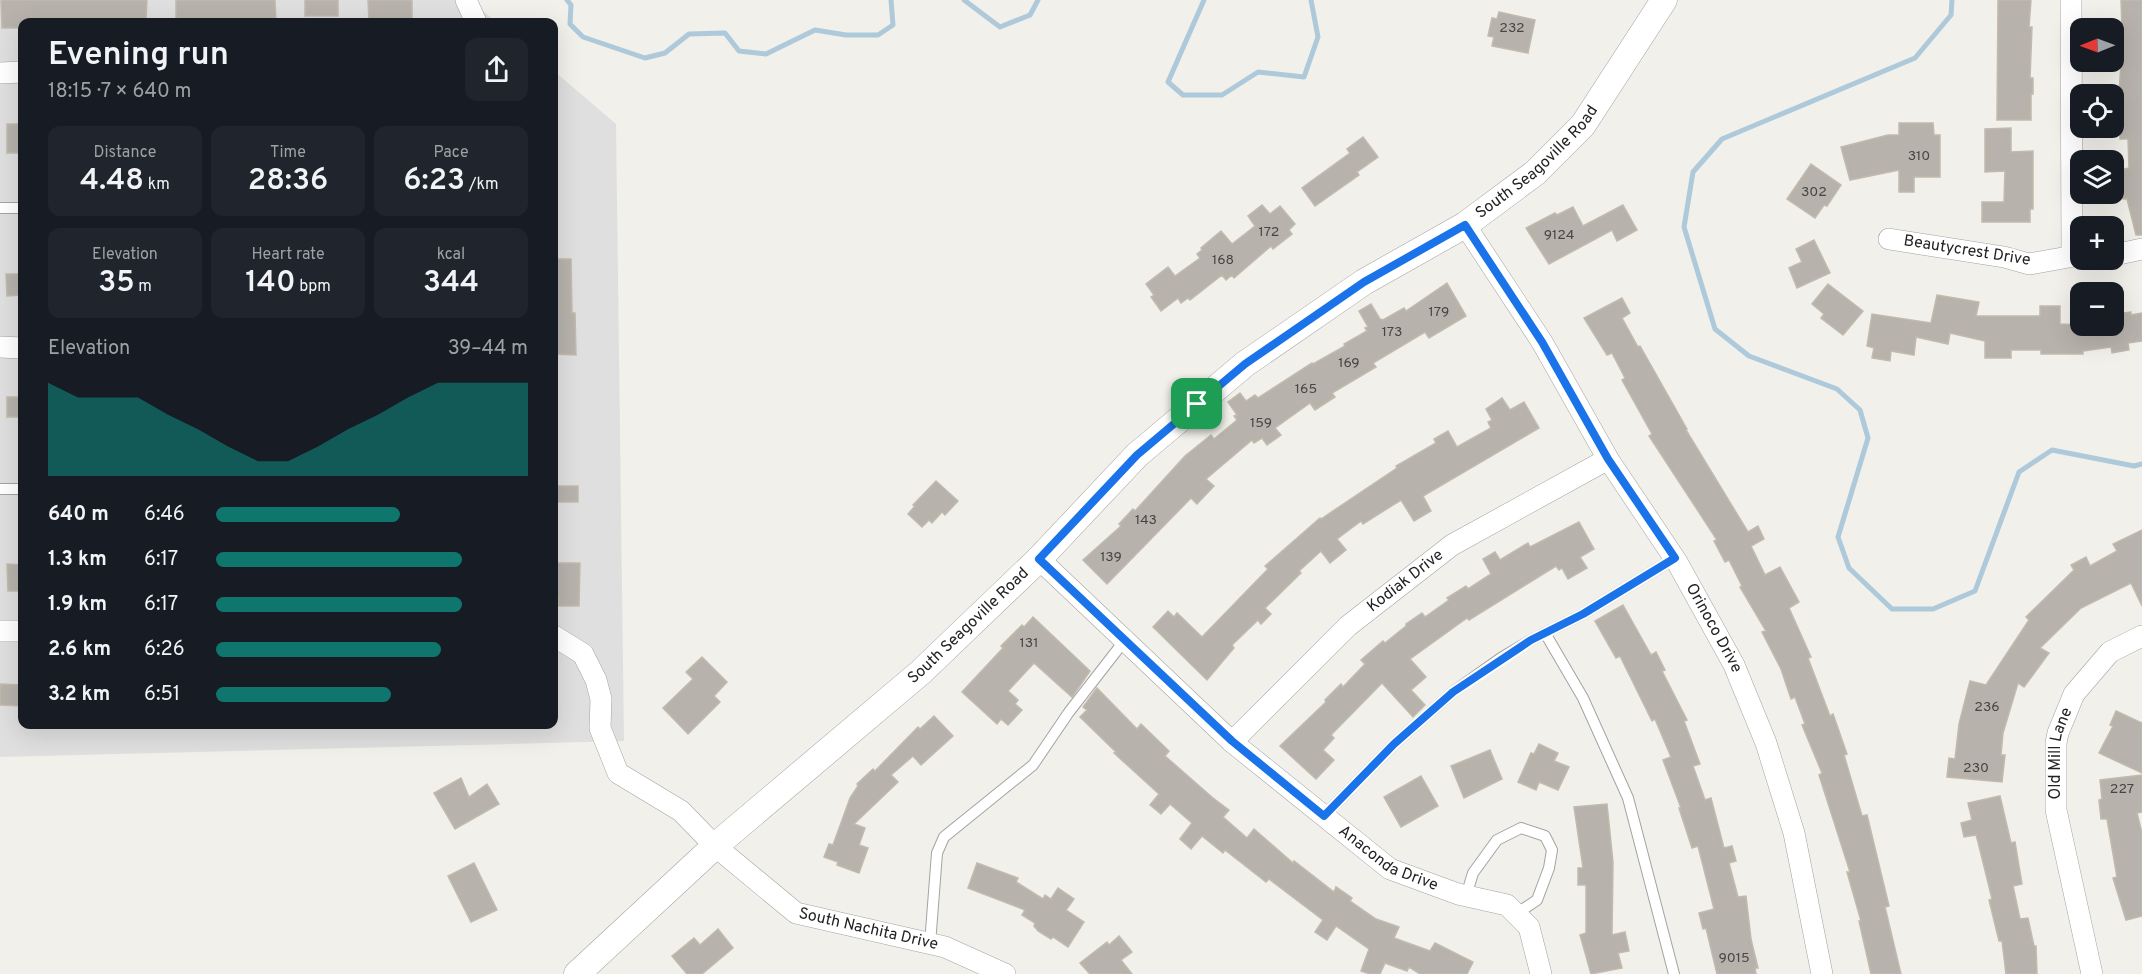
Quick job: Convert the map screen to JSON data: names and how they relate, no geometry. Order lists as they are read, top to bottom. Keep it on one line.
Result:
{"streets":{"street":["South Seagoville Road","Beautycrest Drive","Kodiak Drive","Orinoco Drive","Old Mill Lane","Anaconda Drive","South Nachita Drive"]},"crossings":[["South Seagoville Road","Orinoco Drive"],["South Seagoville Road","Anaconda Drive"],["South Seagoville Road","South Nachita Drive"],["Kodiak Drive","Orinoco Drive"],["Kodiak Drive","Anaconda Drive"]],"house_numbers":["232","310","302","172","9124","168","179","173","169","165","159","143","139","131","236","230","227","9015"],"north":"left","page":{"map_buttons":["+","−"],"heading":["Evening run","18:15 · 7 × 640 m"],"stats":[["Distance","4.48 km"],["Time","28:36"],["Pace","6:23 /km"],["Elevation","35 m"],["Heart rate","140 bpm"],["kcal","344"]],"chart":["Elevation","39–44 m"],"list":[{"name":"640 m","note":"6:46"},{"name":"1.3 km","note":"6:17"},{"name":"1.9 km","note":"6:17"},{"name":"2.6 km","note":"6:26"},{"name":"3.2 km","note":"6:51"}]}}
